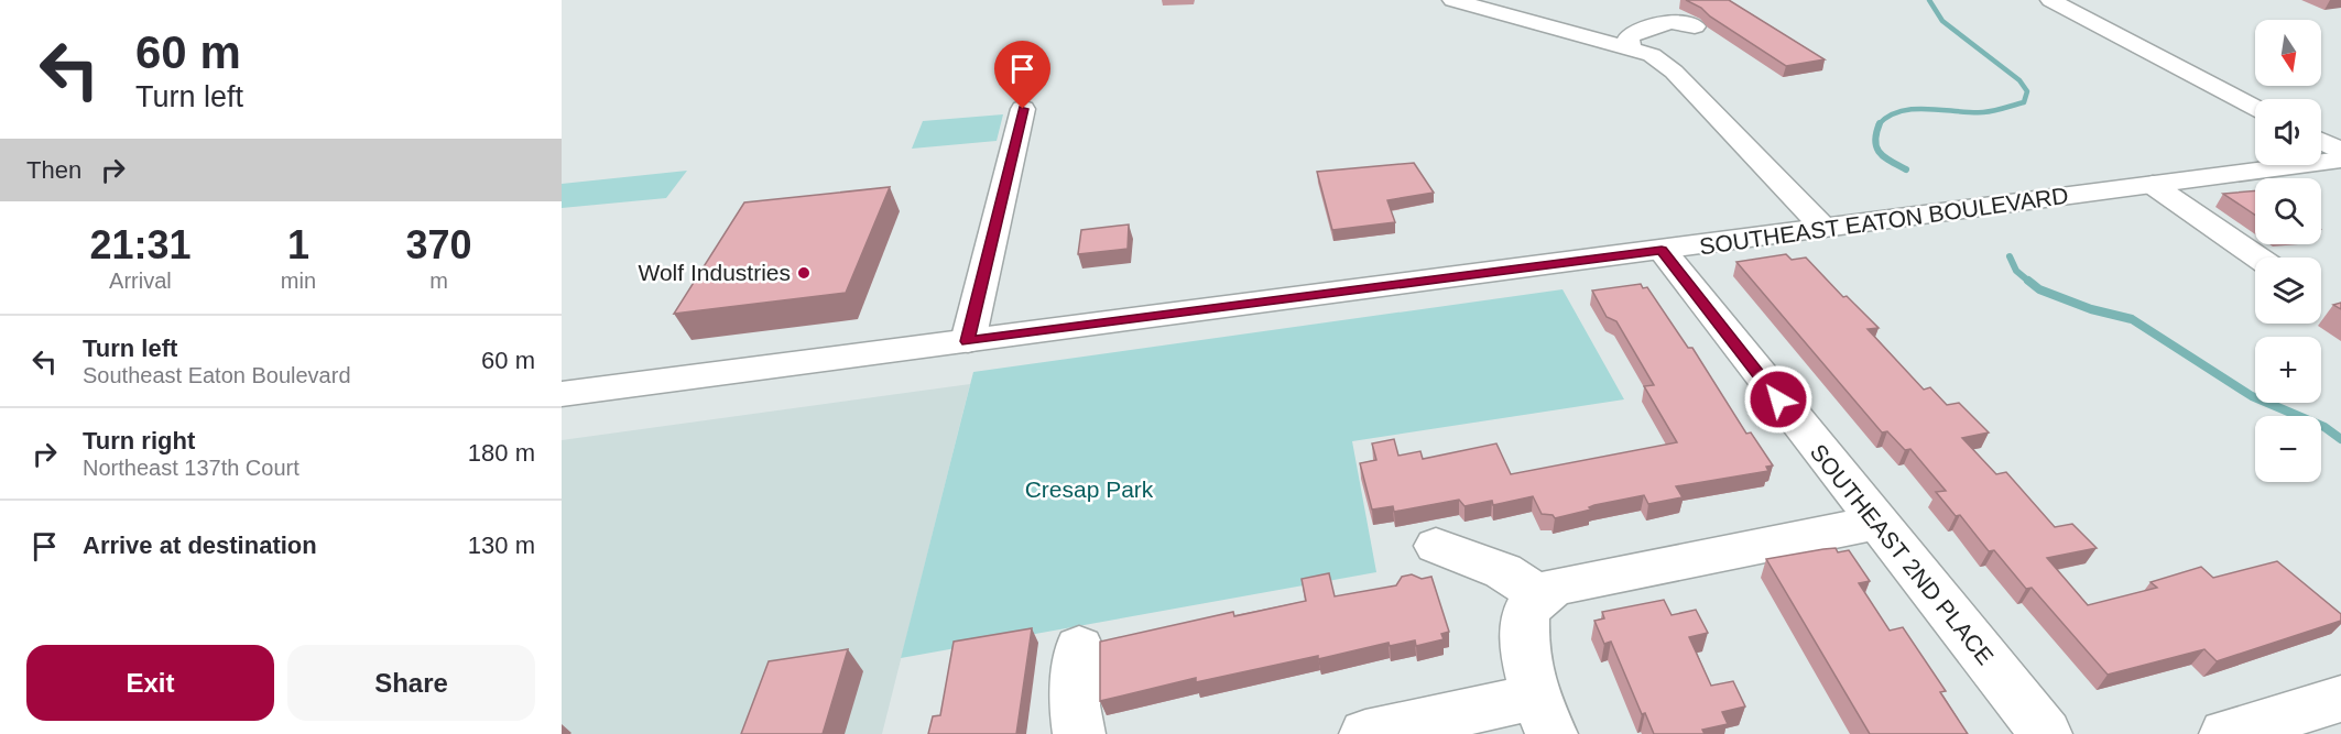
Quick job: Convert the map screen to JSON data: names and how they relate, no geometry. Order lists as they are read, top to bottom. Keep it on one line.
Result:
{"streets":{"street":["SOUTHEAST EATON BOULEVARD","SOUTHEAST 2ND PLACE"]},"crossings":[["SOUTHEAST EATON BOULEVARD","SOUTHEAST 2ND PLACE"]],"parks":["Cresap Park"],"places":["Wolf Industries"],"north":"bottom","page":{"turn":["60 m","Turn left"],"map_buttons":["+","−"],"then":"Then","eta":["21:31","Arrival","1","min","370","m"],"list":[{"name":"Turn left","note":"Southeast Eaton Boulevard","value":"60 m"},{"name":"Turn right","note":"Northeast 137th Court","value":"180 m"},{"name":"Arrive at destination","value":"130 m"}],"buttons":["Exit","Share"]}}
